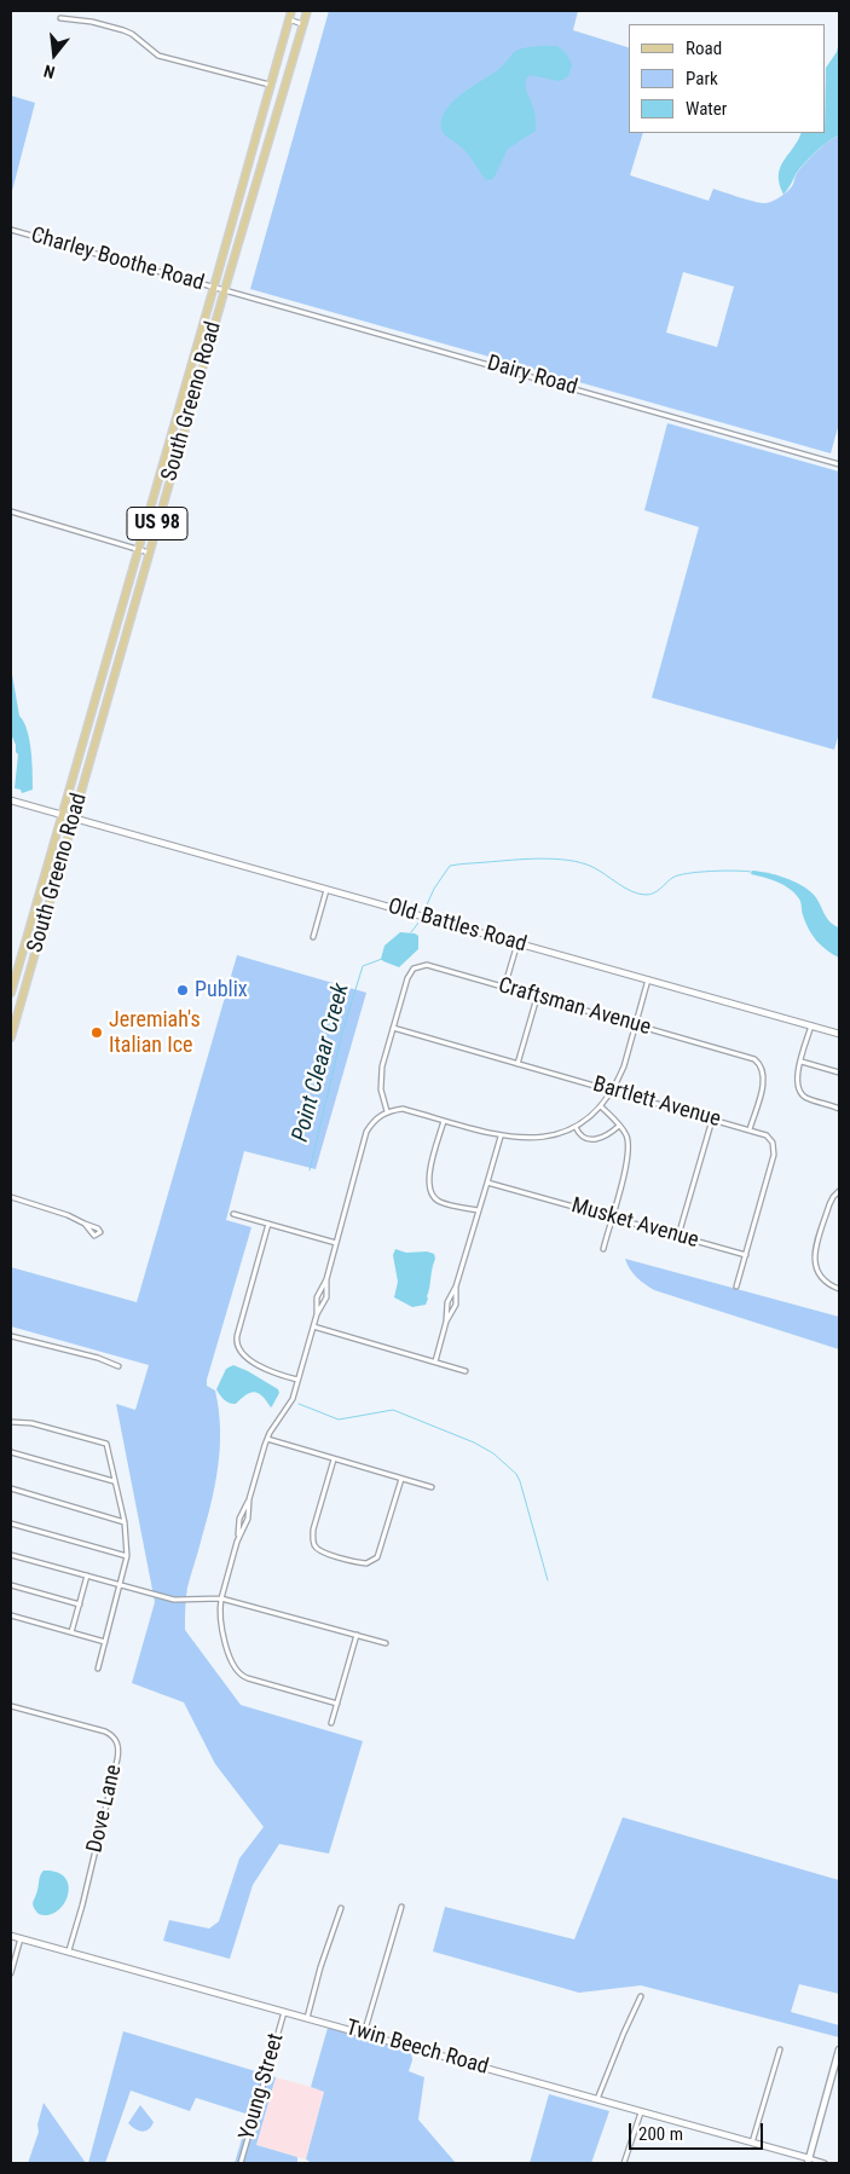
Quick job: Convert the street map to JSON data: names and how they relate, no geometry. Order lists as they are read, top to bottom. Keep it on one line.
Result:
{"streets":{"main road":["South Greeno Road","US 98"],"street":["Charley Boothe Road","Dairy Road","Old Battles Road","Craftsman Avenue","Bartlett Avenue","Musket Avenue","Dove Lane","Twin Beech Road","Young Street"]},"crossings":[["Charley Boothe Road","Dairy Road"],["Charley Boothe Road","South Greeno Road"],["Dairy Road","South Greeno Road"],["South Greeno Road","Old Battles Road"],["Craftsman Avenue","Bartlett Avenue"],["Bartlett Avenue","Musket Avenue"],["Dove Lane","Twin Beech Road"],["Twin Beech Road","Young Street"]],"water":["Point Cleaar Creek"],"places":["Publix","Jeremiah's Italian Ice"],"legend":["Road","Park","Water"],"scale_bar":"200 m","north":"bottom"}
